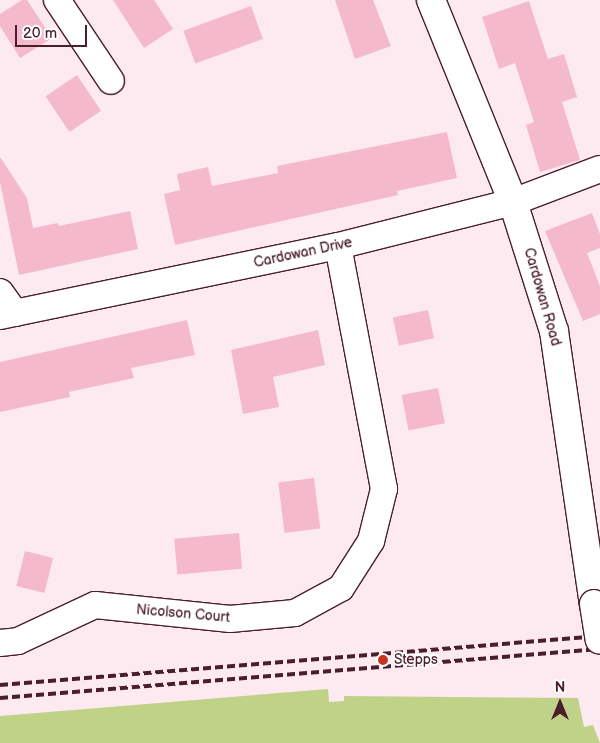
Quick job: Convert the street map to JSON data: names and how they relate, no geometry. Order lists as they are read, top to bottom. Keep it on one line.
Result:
{"streets":{"street":["Cardowan Drive","Cardowan Road","Nicolson Court"]},"crossings":[["Cardowan Drive","Cardowan Road"],["Cardowan Drive","Nicolson Court"]],"places":["Stepps"],"scale_bar":"20 m","north":"top"}
